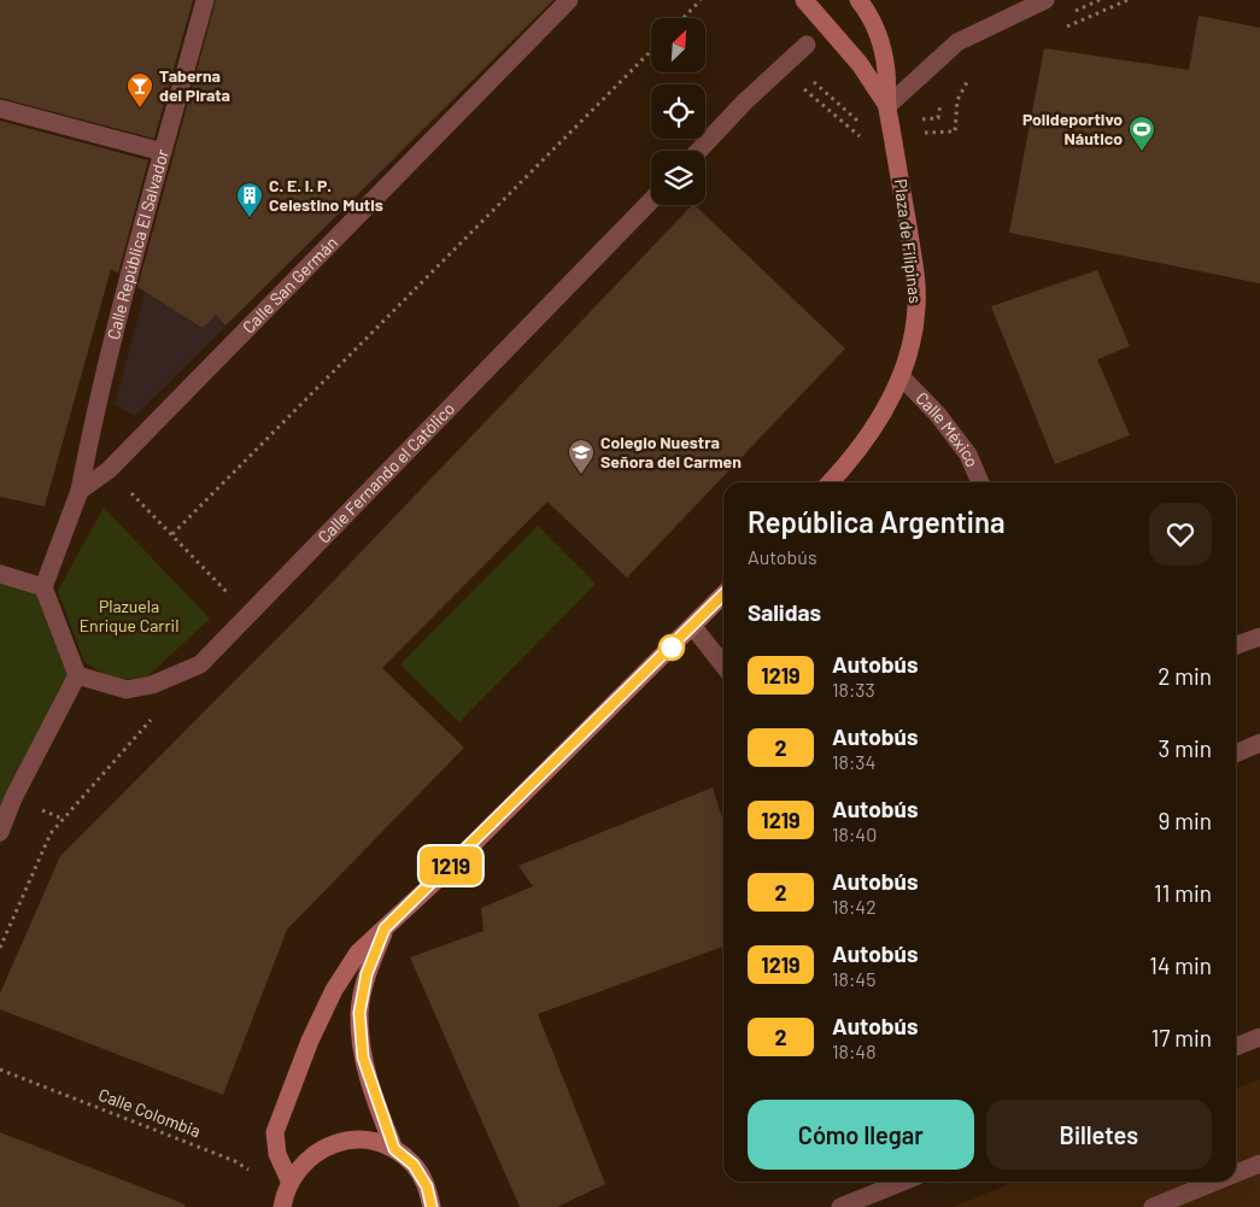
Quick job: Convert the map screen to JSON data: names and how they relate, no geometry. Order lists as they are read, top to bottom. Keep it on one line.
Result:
{"streets":{"street":["Plaza de Filipinas","Calle República El Salvador","Calle San Germán","Calle México","Calle Fernando el Católico"],"path":["Calle Colombia"]},"crossings":[["Plaza de Filipinas","Calle México"],["Calle República El Salvador","Calle San Germán"]],"parks":["Plazuela Enrique Carril"],"places":{"bar":["Taberna del Pirata"],"sports":["Polideportivo Náutico"],"building":["C. E. I. P. Celestino Mutis"],"school or university":["Colegio Nuestra Señora del Carmen"]},"lines":["bus line 1219"],"north":"top right","page":{"on_map":"1219","heading":[["República Argentina","Autobús"],"Salidas"],"list":[{"mark":"1219","name":"Autobús","note":"18:33","value":"2 min"},{"mark":"2","name":"Autobús","note":"18:34","value":"3 min"},{"mark":"1219","name":"Autobús","note":"18:40","value":"9 min"},{"mark":"2","name":"Autobús","note":"18:42","value":"11 min"},{"mark":"1219","name":"Autobús","note":"18:45","value":"14 min"},{"mark":"2","name":"Autobús","note":"18:48","value":"17 min"}],"buttons":["Cómo llegar","Billetes"]}}
